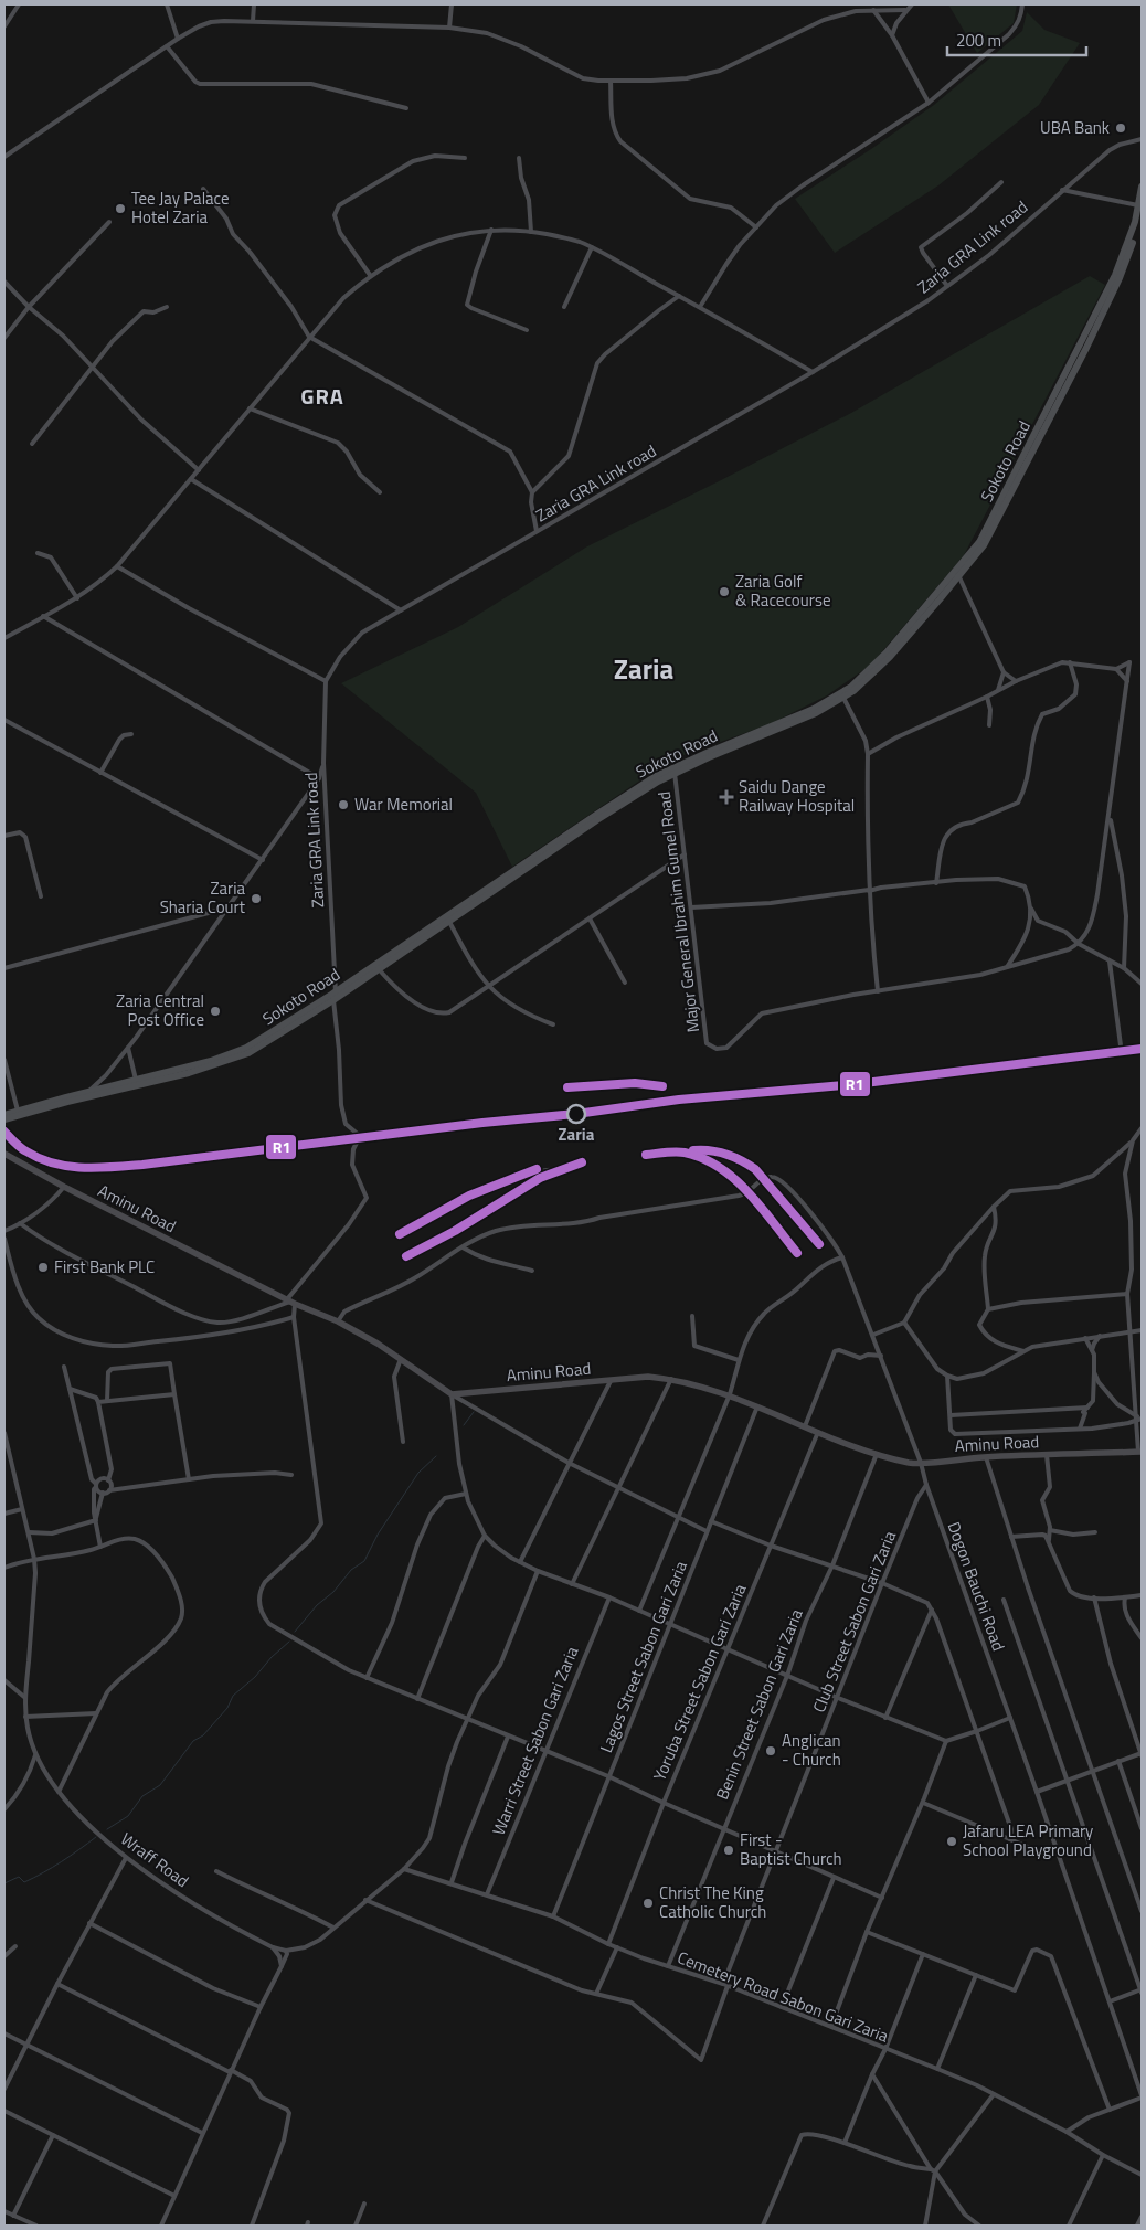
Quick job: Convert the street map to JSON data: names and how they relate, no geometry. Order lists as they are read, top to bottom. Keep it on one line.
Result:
{"streets":{"main road":["Sokoto Road"],"street":["Zaria GRA Link road","Major General Ibrahim Gumel Road","Aminu Road","Dogon Bauchi Road","Club Street Sabon Gari Zaria","Lagos Street Sabon Gari Zaria","Yoruba Street Sabon Gari Zaria","Benin Street Sabon Gari Zaria","Warri Street Sabon Gari Zaria","Wraff Road","Cemetery Road Sabon Gari Zaria"]},"crossings":[["Zaria GRA Link road","Sokoto Road"],["Zaria GRA Link road","Aminu Road"],["Sokoto Road","Major General Ibrahim Gumel Road"],["Aminu Road","Dogon Bauchi Road"],["Aminu Road","Lagos Street Sabon Gari Zaria"],["Aminu Road","Yoruba Street Sabon Gari Zaria"],["Aminu Road","Benin Street Sabon Gari Zaria"],["Dogon Bauchi Road","Club Street Sabon Gari Zaria"],["Club Street Sabon Gari Zaria","Cemetery Road Sabon Gari Zaria"],["Lagos Street Sabon Gari Zaria","Cemetery Road Sabon Gari Zaria"],["Yoruba Street Sabon Gari Zaria","Cemetery Road Sabon Gari Zaria"],["Benin Street Sabon Gari Zaria","Cemetery Road Sabon Gari Zaria"],["Warri Street Sabon Gari Zaria","Cemetery Road Sabon Gari Zaria"]],"districts":["GRA","Zaria"],"places":{"other":["UBA Bank","Tee Jay Palace Hotel Zaria","Zaria Golf & Racecourse","War Memorial","Zaria Sharia Court","Zaria Central Post Office","Zaria","First Bank PLC","Anglican - Church","Jafaru LEA Primary School Playground","First - Baptist Church","Christ The King Catholic Church"],"health":["Saidu Dange Railway Hospital"]},"lines":["transit line R1"],"scale_bar":"200 m"}
